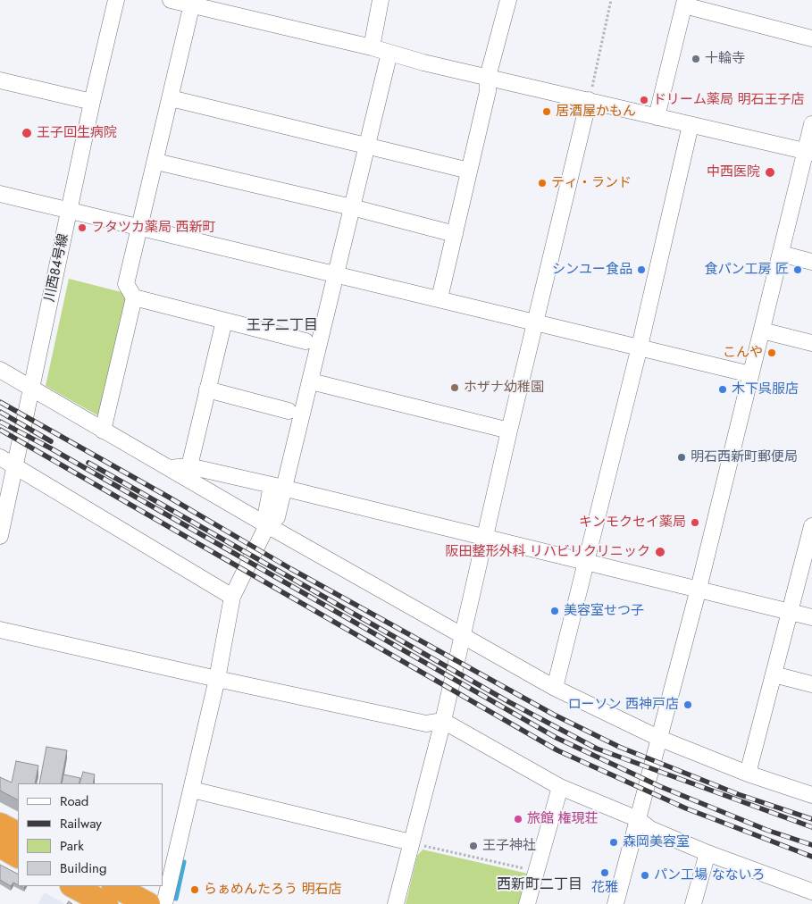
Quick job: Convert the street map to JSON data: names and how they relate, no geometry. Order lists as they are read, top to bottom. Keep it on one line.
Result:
{"streets":{"street":["川西８４号線"]},"districts":["王子二丁目","西新町二丁目"],"places":["十輪寺","ドリーム薬局 明石王子店","居酒屋かもん","王子回生病院","中西医院","ティ・ランド","フタツカ薬局 西新町","シンユー食品","食パン工房 匠","こんや","ホザナ幼稚園","木下呉服店","明石西新町郵便局","キンモクセイ薬局","阪田整形外科 リハビリクリニック","美容室せつ子","ローソン 西神戸店","旅館 権現荘","森岡美容室","王子神社","花雅","パン工場 なないろ","らぁめんたろう 明石店"],"legend":["Road","Railway","Park","Building"]}
